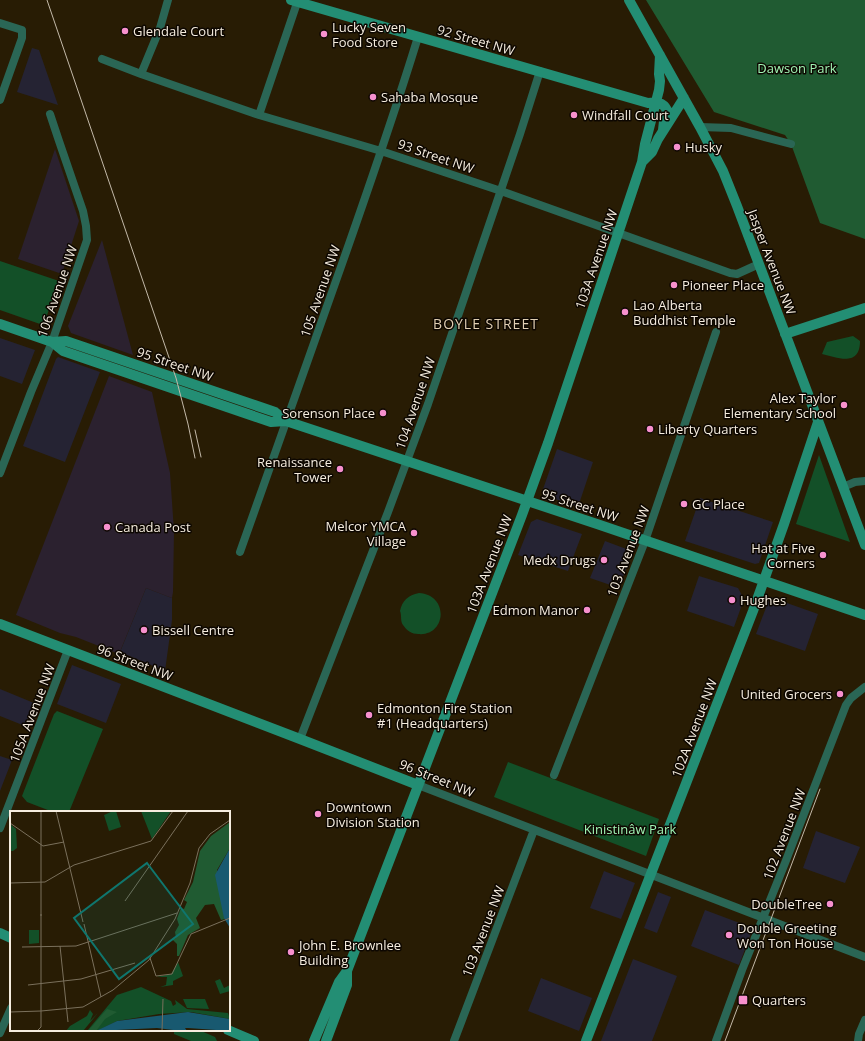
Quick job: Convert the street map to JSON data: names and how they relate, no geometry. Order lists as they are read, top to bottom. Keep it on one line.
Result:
{"streets":{"street":["92 Street NW","93 Street NW","103A Avenue NW","Jasper Avenue NW","106 Avenue NW","105 Avenue NW","95 Street NW","104 Avenue NW","103 Avenue NW","96 Street NW","105A Avenue NW","102A Avenue NW","102 Avenue NW"]},"crossings":[["92 Street NW","103A Avenue NW"],["92 Street NW","105 Avenue NW"],["92 Street NW","104 Avenue NW"],["93 Street NW","103A Avenue NW"],["93 Street NW","Jasper Avenue NW"],["93 Street NW","105 Avenue NW"],["93 Street NW","104 Avenue NW"],["103A Avenue NW","Jasper Avenue NW"],["103A Avenue NW","95 Street NW"],["103A Avenue NW","96 Street NW"],["Jasper Avenue NW","102A Avenue NW"],["106 Avenue NW","95 Street NW"],["105 Avenue NW","95 Street NW"],["95 Street NW","104 Avenue NW"],["95 Street NW","103 Avenue NW"],["95 Street NW","102A Avenue NW"],["104 Avenue NW","96 Street NW"],["103 Avenue NW","96 Street NW"],["96 Street NW","105A Avenue NW"],["96 Street NW","102A Avenue NW"],["96 Street NW","102 Avenue NW"]],"districts":["BOYLE STREET"],"parks":["Dawson Park","Kinistinâw Park"],"places":{"other":["Glendale Court","Lucky Seven Food Store","Sahaba Mosque","Windfall Court","Husky","Pioneer Place","Lao Alberta Buddhist Temple","Alex Taylor Elementary School","Sorenson Place","Liberty Quarters","Renaissance Tower","GC Place","Canada Post","Melcor YMCA Village","Hat at Five Corners","Medx Drugs","Hughes","Edmon Manor","Bissell Centre","United Grocers","Edmonton Fire Station #1 (Headquarters)","Downtown Division Station","DoubleTree","Double Greeting Won Ton House","John E. Brownlee Building"],"transit":["Quarters"]}}
